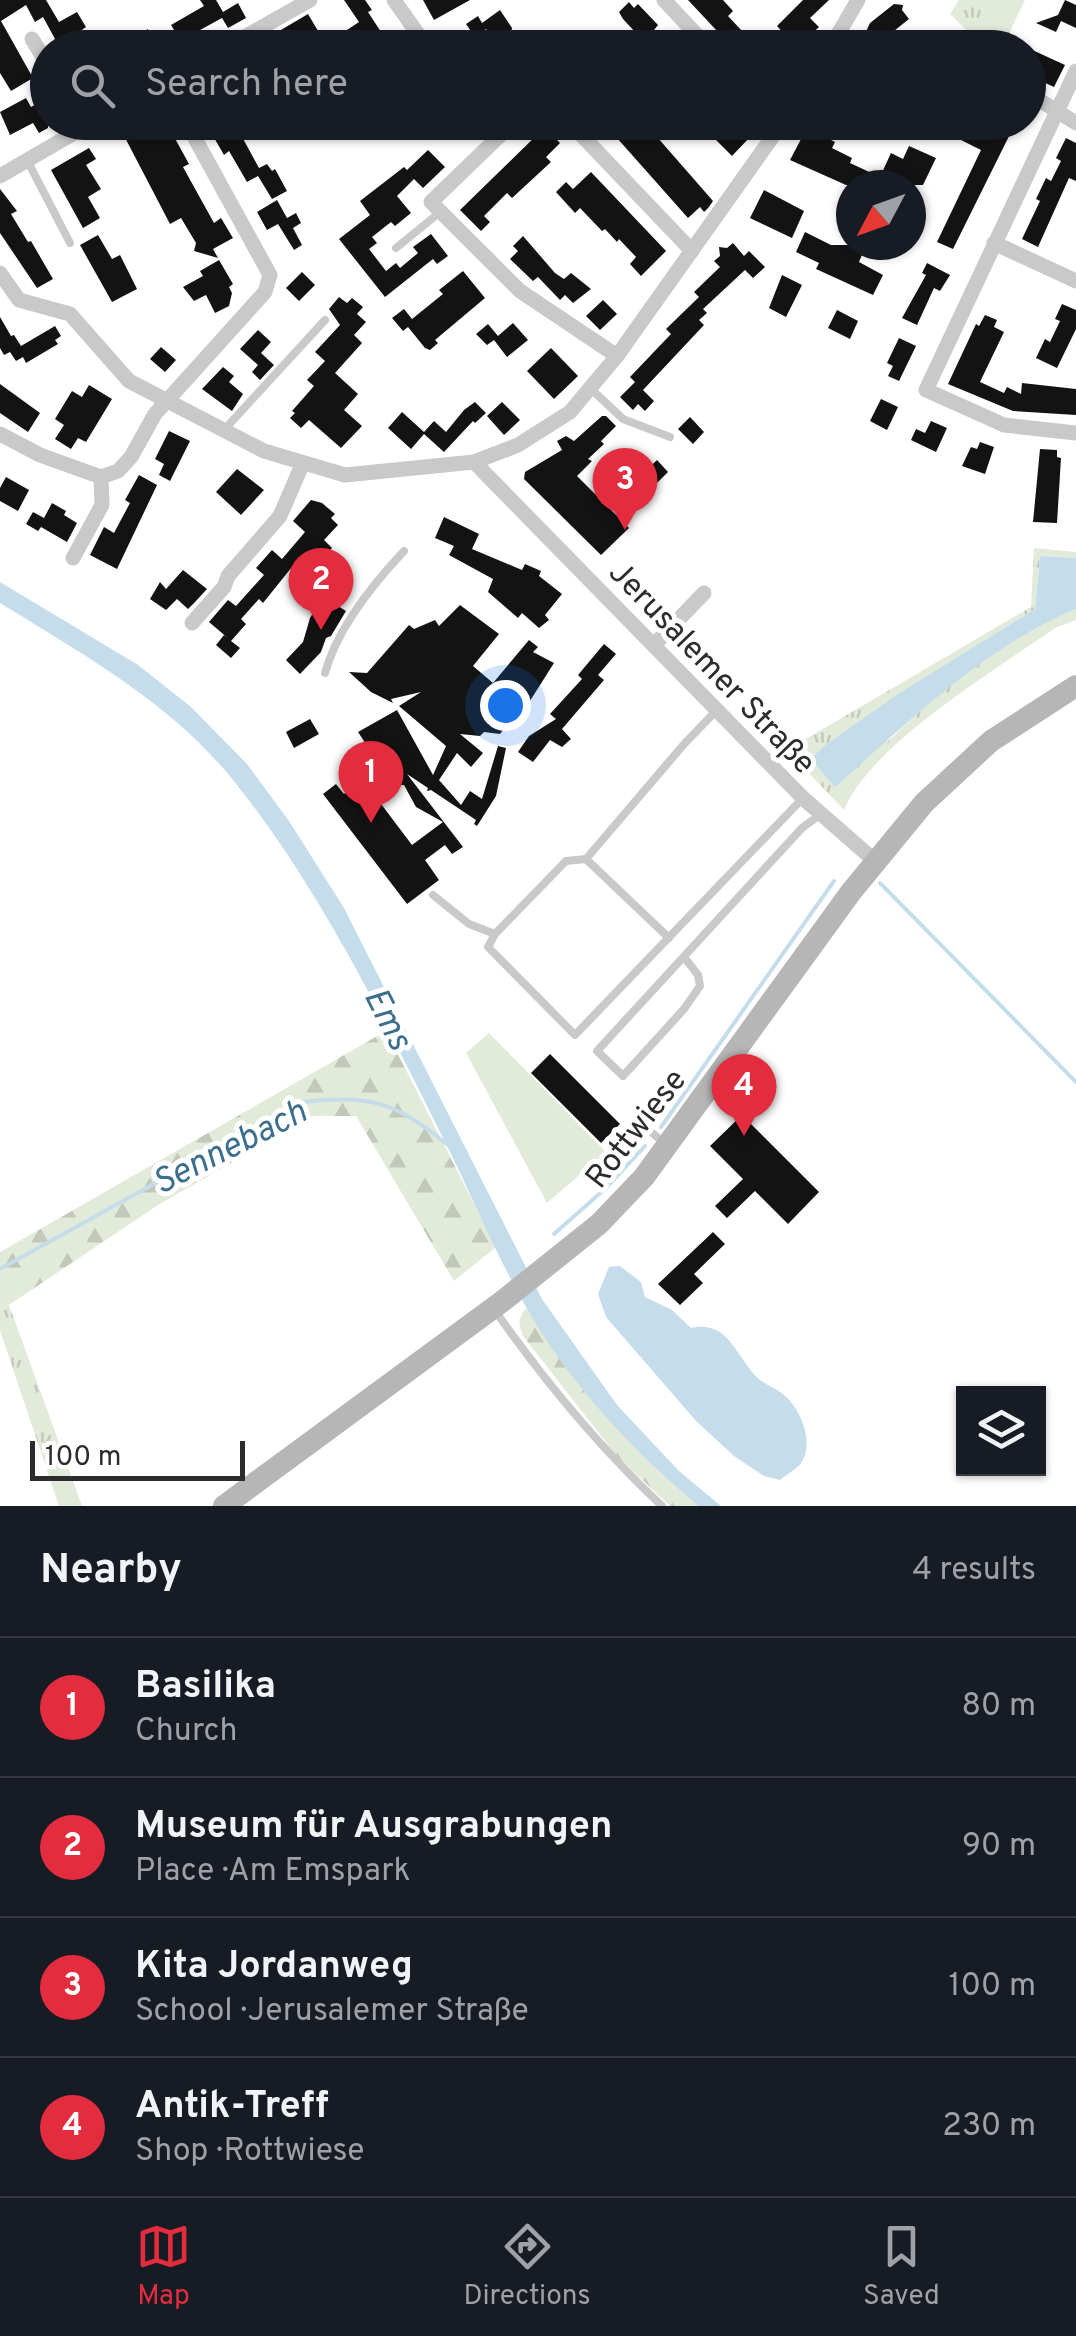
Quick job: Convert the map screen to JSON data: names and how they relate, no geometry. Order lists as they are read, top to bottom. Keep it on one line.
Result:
{"streets":{"street":["Jerusalemer Straße","Rottwiese"]},"crossings":[["Jerusalemer Straße","Rottwiese"]],"water":["Ems","Sennebach"],"scale_bar":"100 m","north":"bottom left","page":{"search":"Search here","pins":["3","2","1","4"],"scale":"100 m","heading":["Nearby","4 results"],"list":[{"mark":"1","name":"Basilika","note":"Church","value":"80 m"},{"mark":"2","name":"Museum für Ausgrabungen","note":"Place · Am Emspark","value":"90 m"},{"mark":"3","name":"Kita Jordanweg","note":"School · Jerusalemer Straße","value":"100 m"},{"mark":"4","name":"Antik-Treff","note":"Shop · Rottwiese","value":"230 m"}],"nav":["Map","Directions","Saved"]}}
